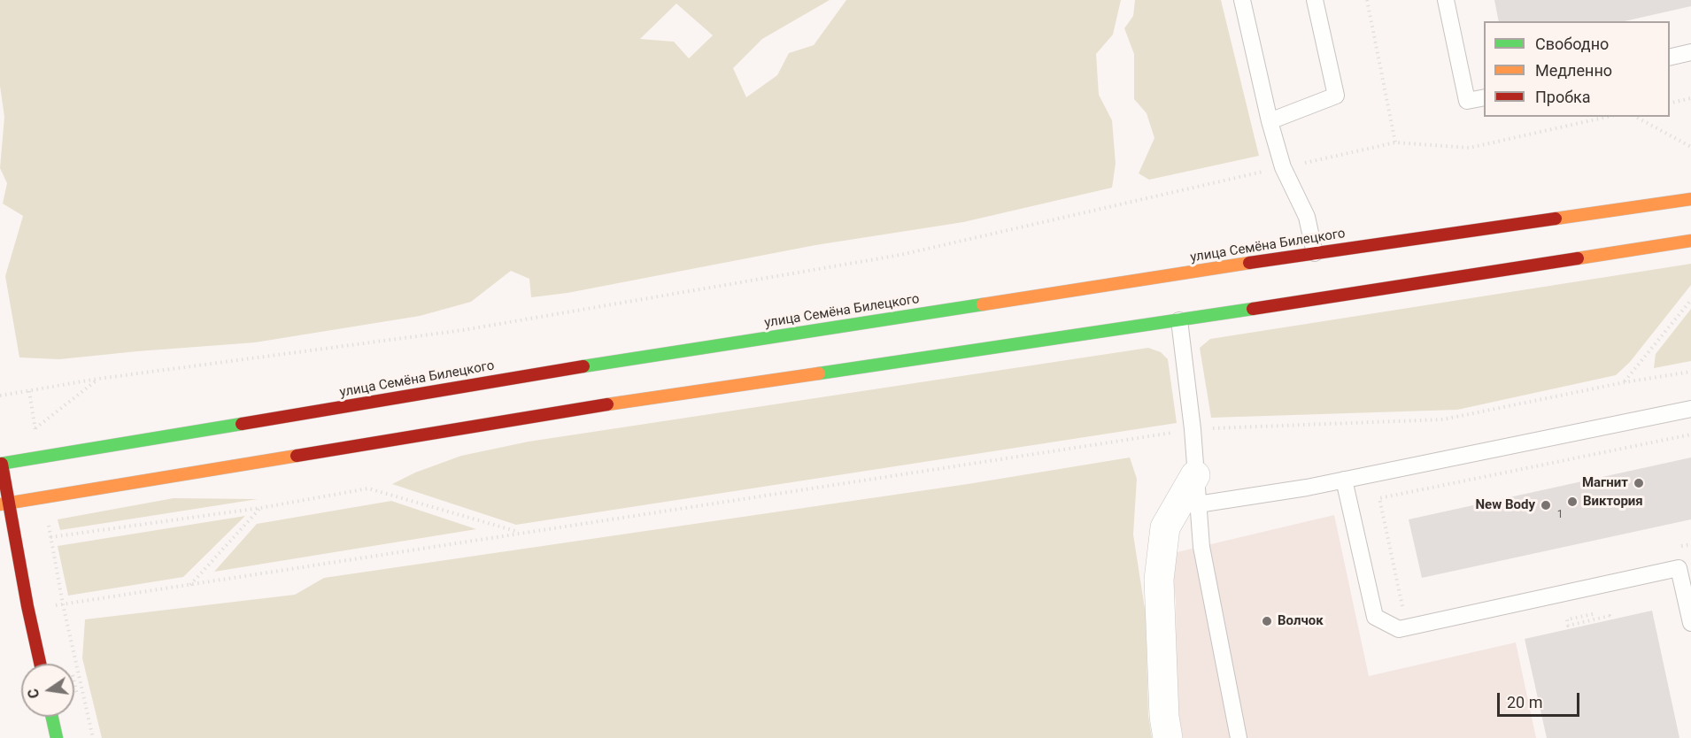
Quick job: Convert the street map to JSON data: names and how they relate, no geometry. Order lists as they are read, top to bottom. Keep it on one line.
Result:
{"streets":{"main road":["улица Семёна Билецкого"]},"places":["Магнит","Виктория","New Body","Волчок"],"house_numbers":["1"],"legend":["Свободно","Медленно","Пробка"],"scale_bar":"20 m","north":"left"}
